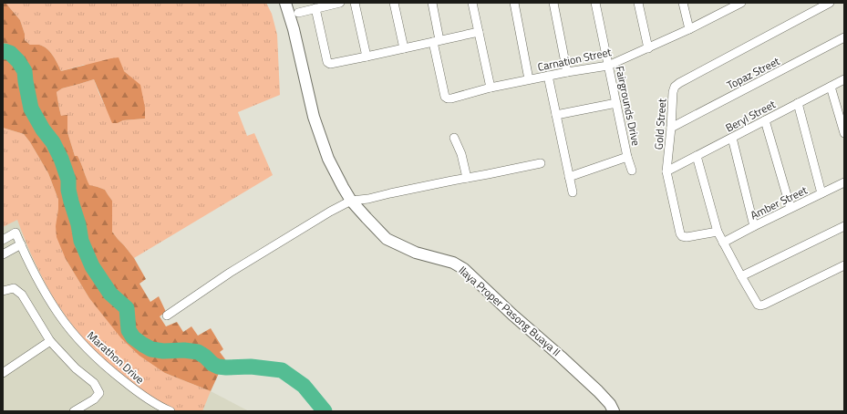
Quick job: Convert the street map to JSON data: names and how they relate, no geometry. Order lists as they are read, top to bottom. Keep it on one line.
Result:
{"streets":{"street":["Carnation Street","Topaz Street","Fairgrounds Drive","Beryl Street","Gold Street","Amber Street","Ilaya Proper Pasong Buaya II","Marathon Drive"]},"crossings":[["Carnation Street","Fairgrounds Drive"],["Topaz Street","Gold Street"],["Beryl Street","Gold Street"]]}
